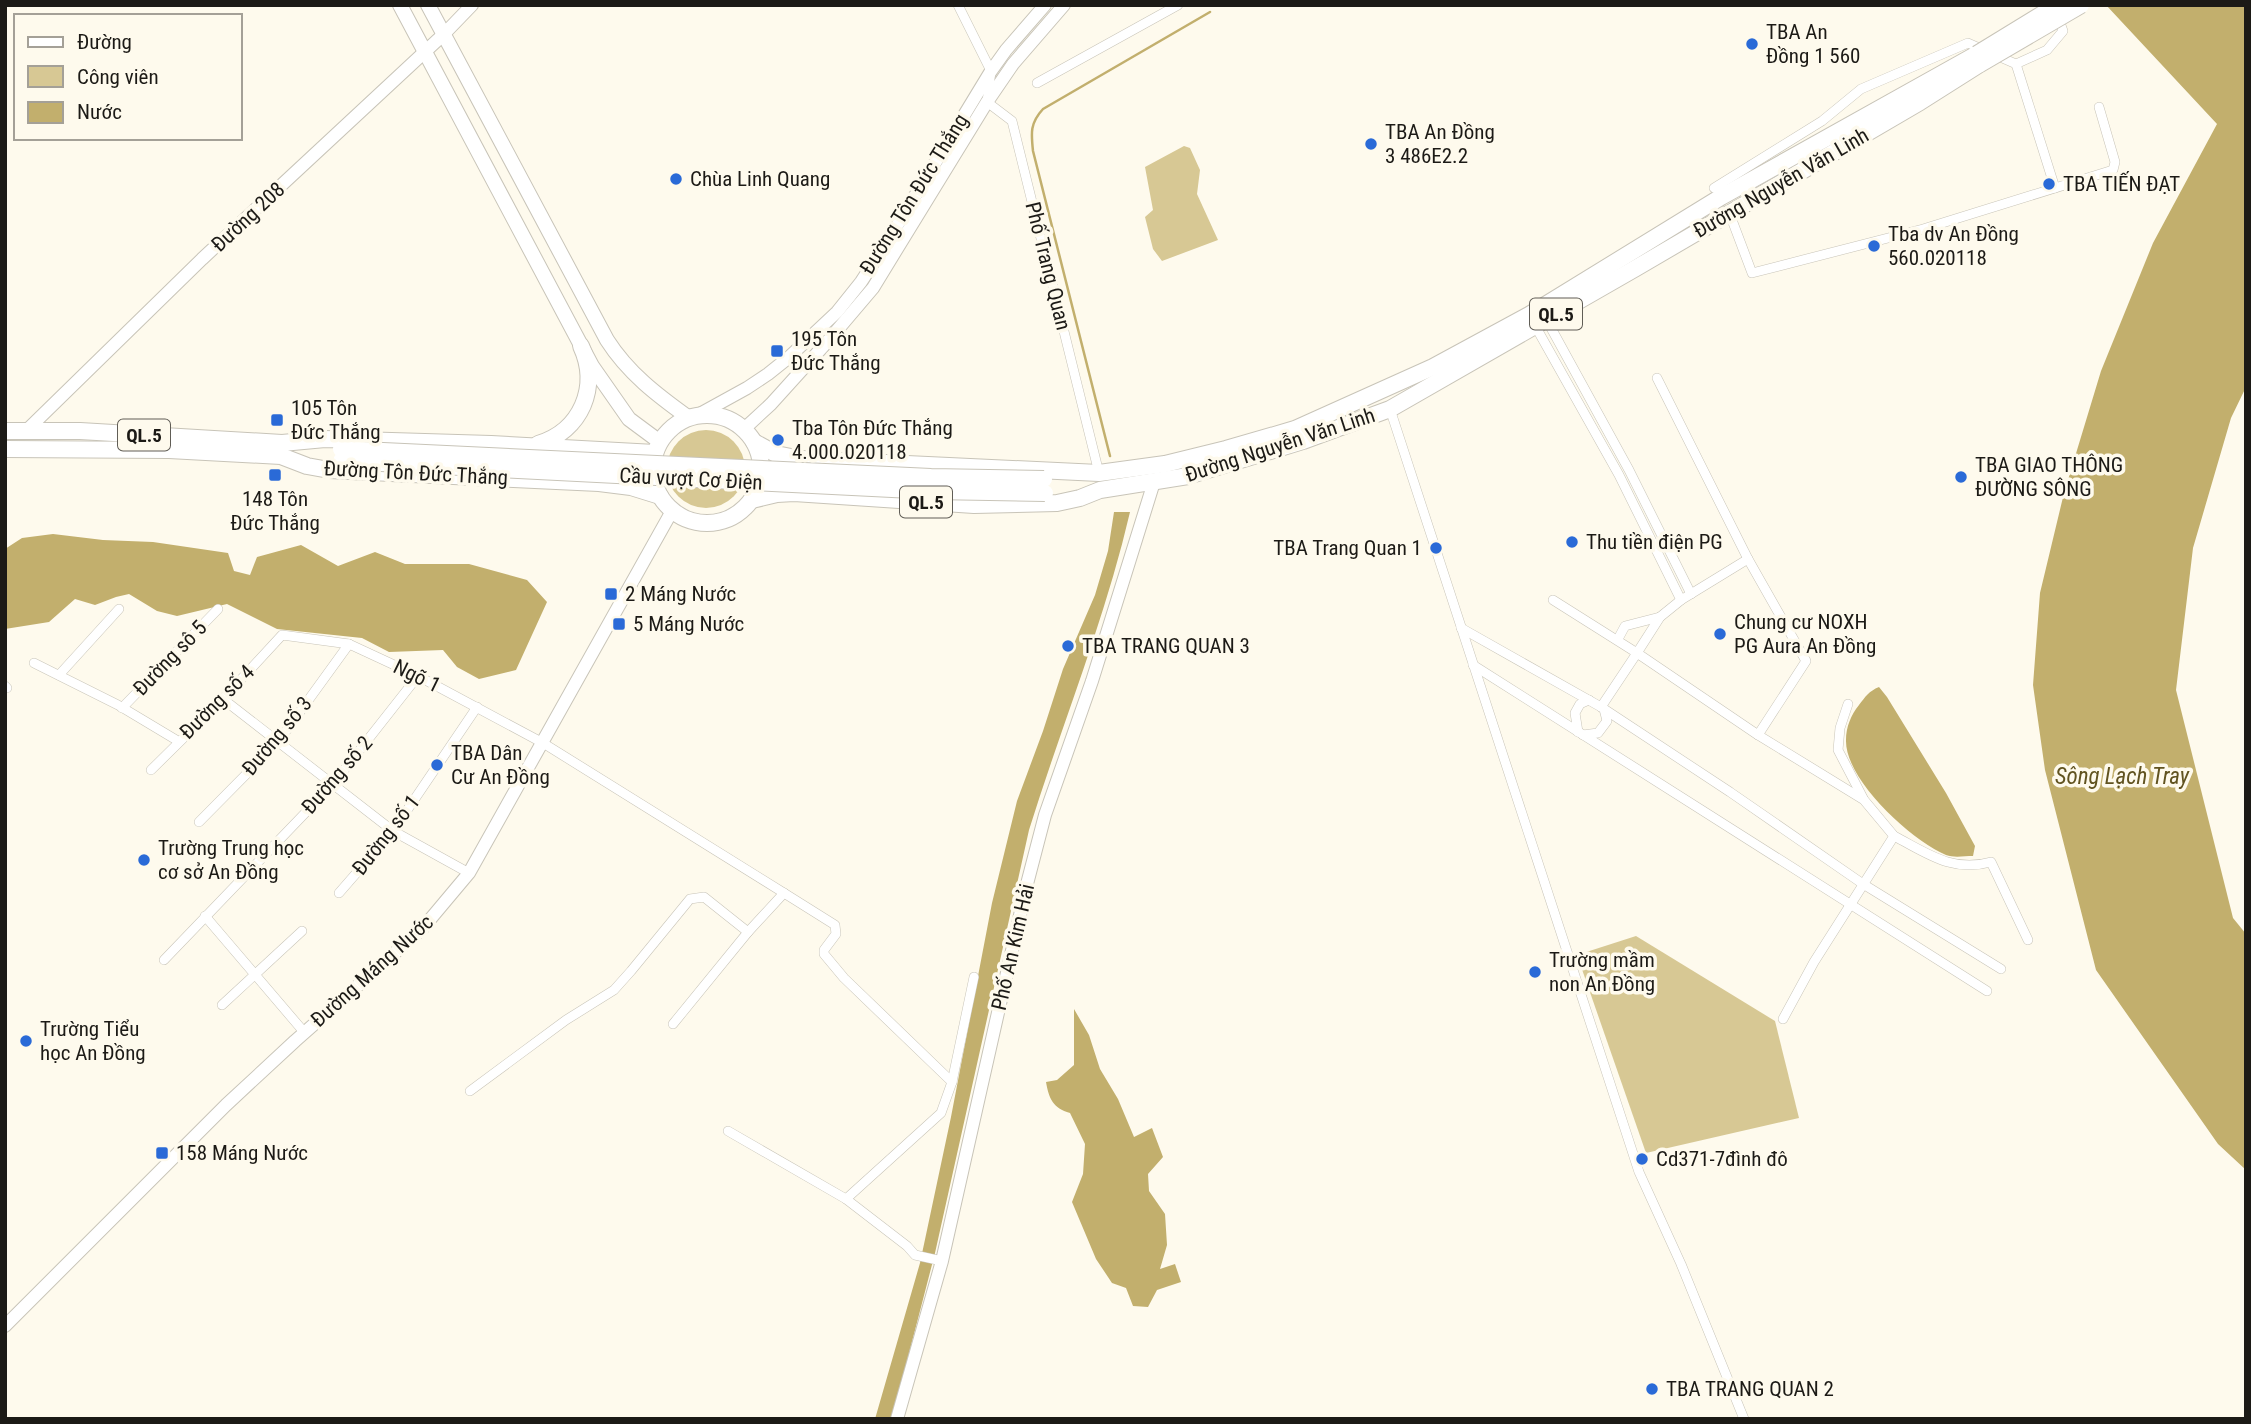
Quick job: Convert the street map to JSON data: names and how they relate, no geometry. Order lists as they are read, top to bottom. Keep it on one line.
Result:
{"streets":{"highway":["Đường Nguyễn Văn Linh","Đường Tôn Đức Thắng","QL.5","Cầu vượt Cơ Điện"],"main road":["Đường 208","Phố An Kim Hải","Đường Máng Nước"],"street":["Phố Trang Quan","Đường sô 5","Ngõ 1","Đường số 4","Đường số 3","Đường số 2","Đường số 1"]},"crossings":[["Đường Nguyễn Văn Linh","Đường Tôn Đức Thắng"],["Đường Nguyễn Văn Linh","Phố Trang Quan"],["Đường Nguyễn Văn Linh","Cầu vượt Cơ Điện"],["Đường Nguyễn Văn Linh","Phố An Kim Hải"],["Đường Nguyễn Văn Linh","Đường Máng Nước"],["Đường Tôn Đức Thắng","Đường 208"],["Đường Tôn Đức Thắng","Phố Trang Quan"],["Đường Tôn Đức Thắng","Cầu vượt Cơ Điện"],["Đường Tôn Đức Thắng","Đường Máng Nước"],["Phố Trang Quan","Cầu vượt Cơ Điện"],["Ngõ 1","Đường số 4"],["Ngõ 1","Đường số 3"],["Ngõ 1","Đường số 2"],["Ngõ 1","Đường số 1"],["Ngõ 1","Đường Máng Nước"]],"water":["Sông Lạch Tray"],"places":{"other":["TBA An Đồng 1 560","TBA An Đồng 3 486E2.2","Chùa Linh Quang","TBA TIẾN ĐẠT","Tba dv An Đồng 560.020118","Tba Tôn Đức Thắng 4.000.020118","TBA GIAO THÔNG ĐƯỜNG SÔNG","Thu tiền điện PG","TBA Trang Quan 1","Chung cư NOXH PG Aura An Đồng","TBA TRANG QUAN 3","TBA Dân Cư An Đồng","Trường Trung học cơ sở An Đồng","Trường mầm non An Đồng","Trường Tiểu học An Đồng","Cd371-7đình đô","TBA TRANG QUAN 2"],"transit":["195 Tôn Đức Thắng","105 Tôn Đức Thắng","148 Tôn Đức Thắng","2 Máng Nước","5 Máng Nước","158 Máng Nước"]},"legend":["Đường","Công viên","Nước"]}
